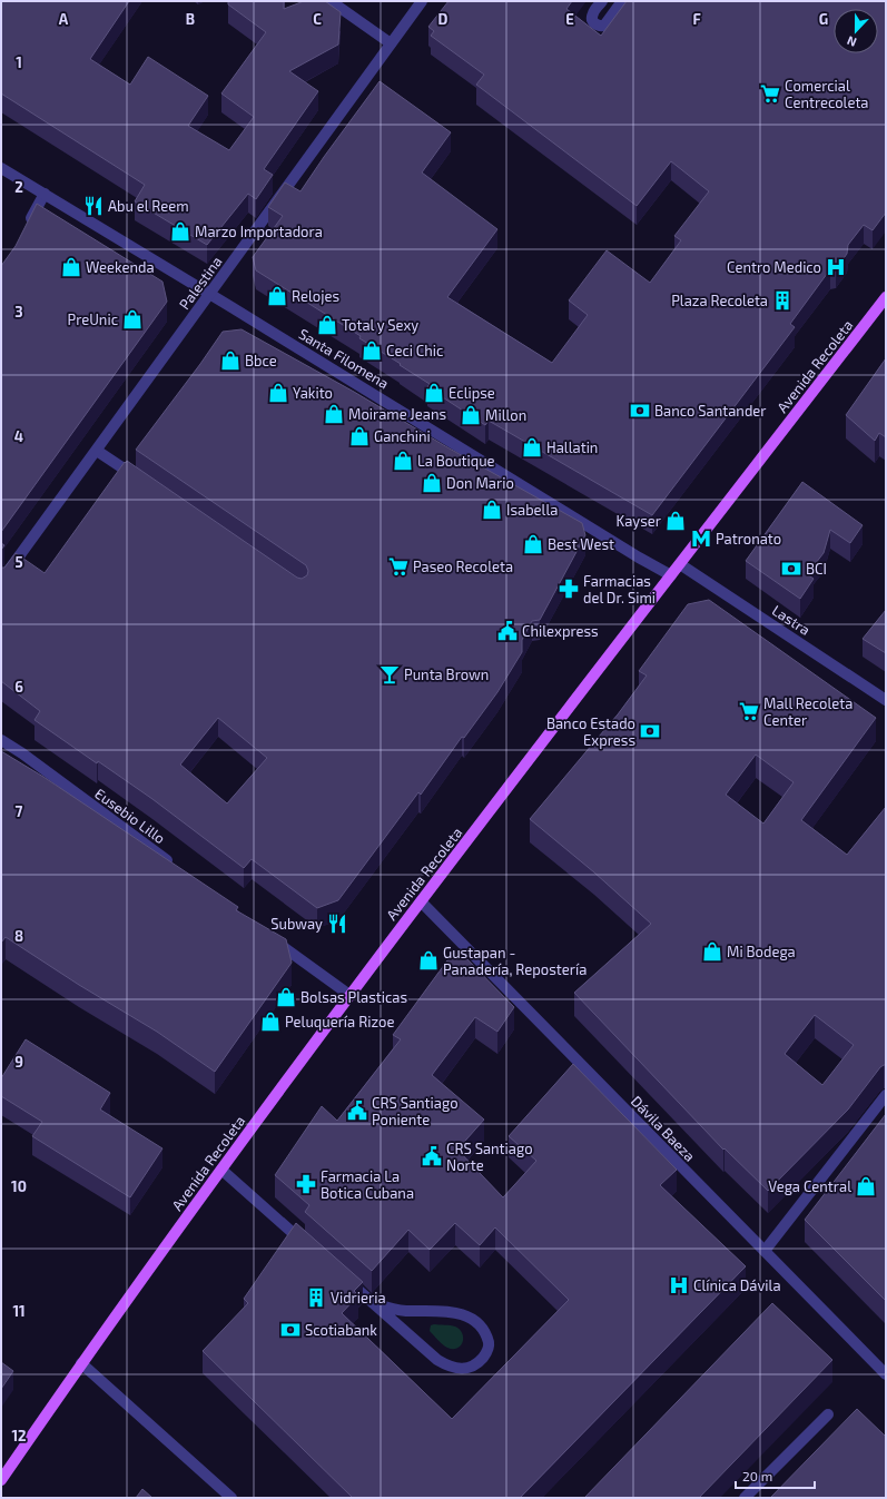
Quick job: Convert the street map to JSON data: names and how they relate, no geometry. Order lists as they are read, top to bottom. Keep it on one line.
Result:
{"streets":{"main road":["Avenida Recoleta"],"street":["Palestina","Santa Filomena","Lastra","Eusebio Lillo","Dávila Baeza"]},"crossings":[["Palestina","Santa Filomena"],["Santa Filomena","Avenida Recoleta"],["Avenida Recoleta","Lastra"],["Avenida Recoleta","Dávila Baeza"]],"places":{"supermarket":["Comercial Centrecoleta","Paseo Recoleta","Mall Recoleta Center"],"restaurant":["Abu el Reem","Subway"],"shop":["Marzo Importadora","Weekenda","Relojes","PreUnic","Total y Sexy","Ceci Chic","Bbce","Yakito","Eclipse","Moirame Jeans","Millon","Ganchini","Hallatin","La Boutique","Don Mario","Isabella","Kayser","Best West","Mi Bodega","Gustapan - Panadería, Repostería","Bolsas Plasticas","Peluquería Rizoe","Vega Central"],"hospital":["Centro Medico","Clínica Dávila"],"building":["Plaza Recoleta","Vidrieria"],"bank":["Banco Santander","BCI","Banco Estado Express","Scotiabank"],"metro station":["Patronato"],"pharmacy":["Farmacias del Dr. Simi","Farmacia La Botica Cubana"],"public building":["Chilexpress","CRS Santiago Poniente","CRS Santiago Norte"],"bar":["Punta Brown"]},"scale_bar":"20 m","north":"bottom","grid":{"columns":["A","B","C","D","E","F","G"],"rows":["1","2","3","4","5","6","7","8","9","10","11","12"]}}
